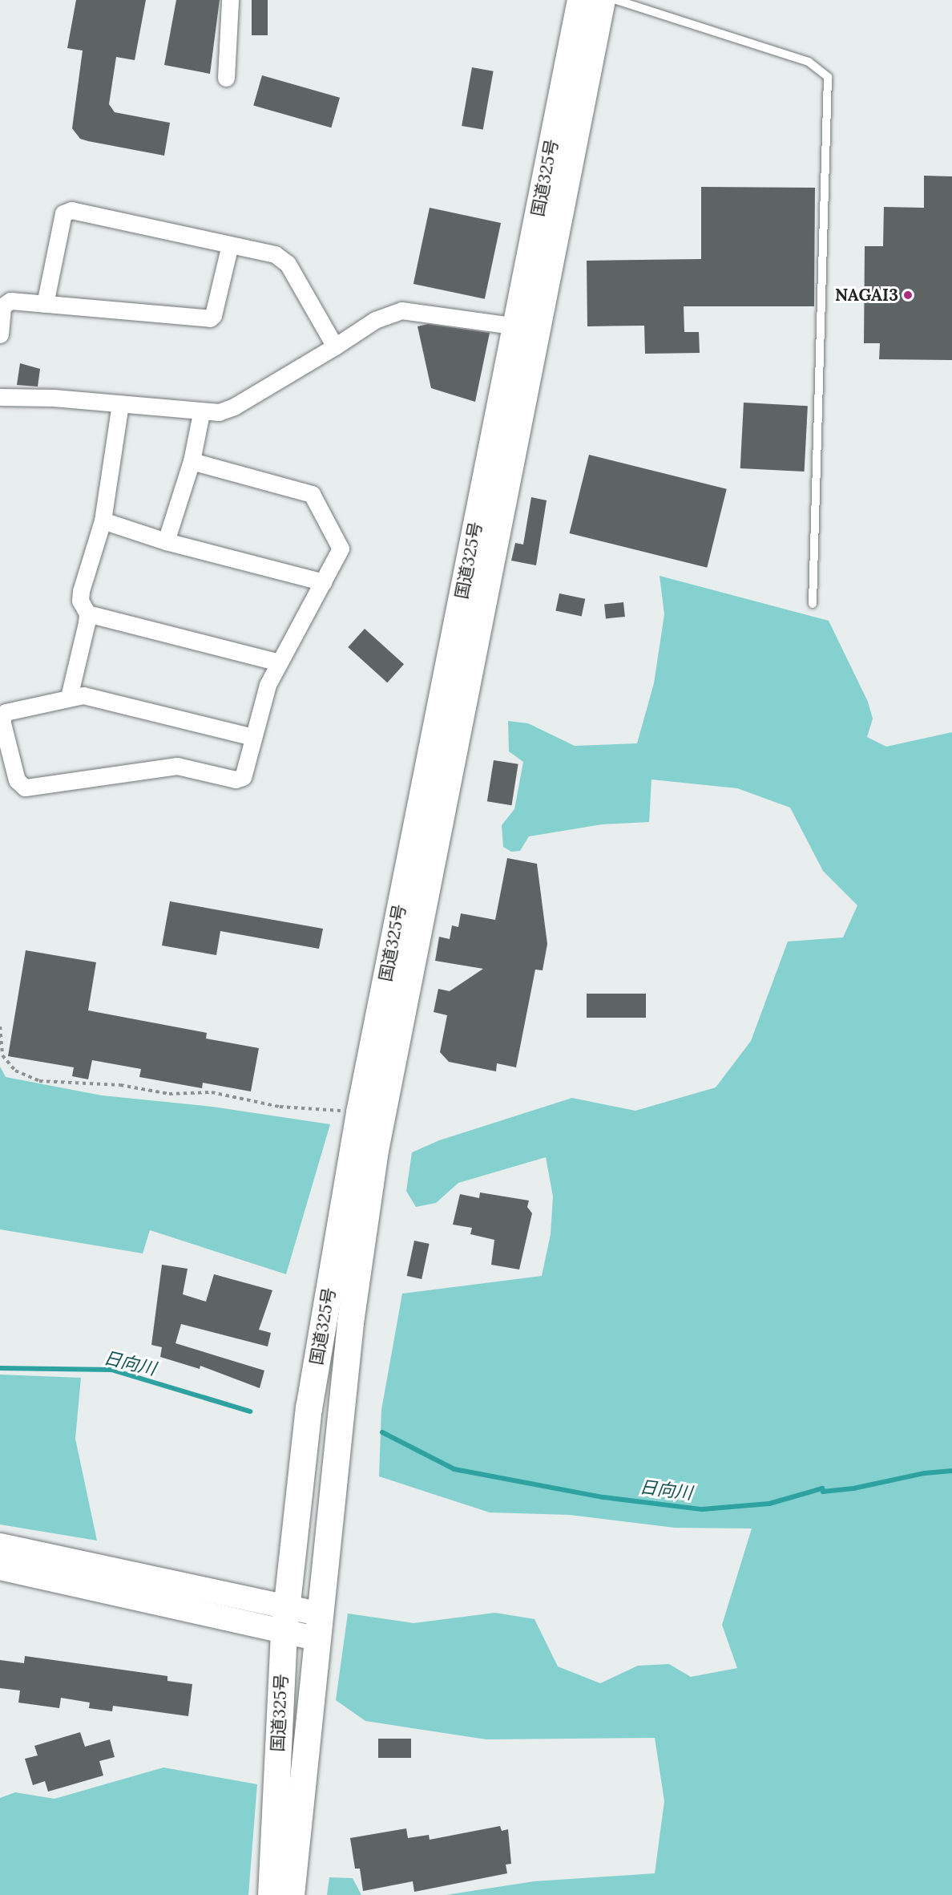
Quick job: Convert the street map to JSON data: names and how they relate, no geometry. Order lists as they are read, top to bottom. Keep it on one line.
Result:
{"streets":{"highway":["国道325号"]},"water":["日向川"],"places":["NAGAI3"]}
